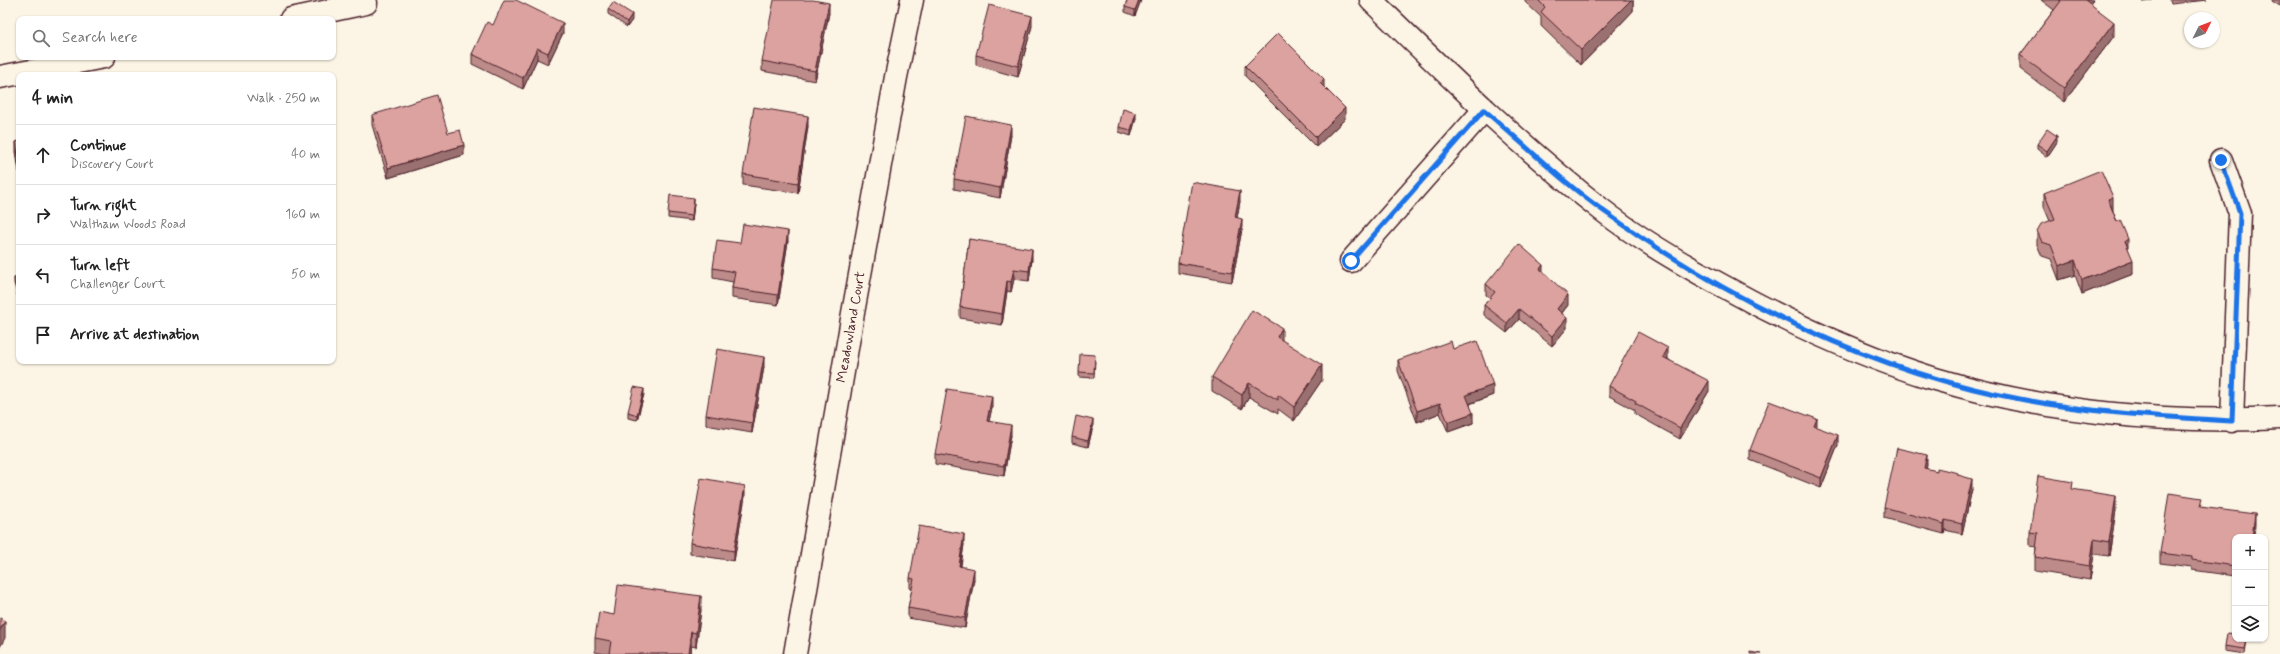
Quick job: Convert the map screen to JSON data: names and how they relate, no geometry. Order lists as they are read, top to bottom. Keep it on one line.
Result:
{"streets":{"street":["Meadowland Court"]},"north":"top right","page":{"search":"Search here","heading":["4 min","Walk · 250 m"],"list":[["Continue","Discovery Court","40 m"],["Turn right","Waltham Woods Road","160 m"],["Turn left","Challenger Court","50 m"],"Arrive at destination"],"map_buttons":["+","−"]}}
